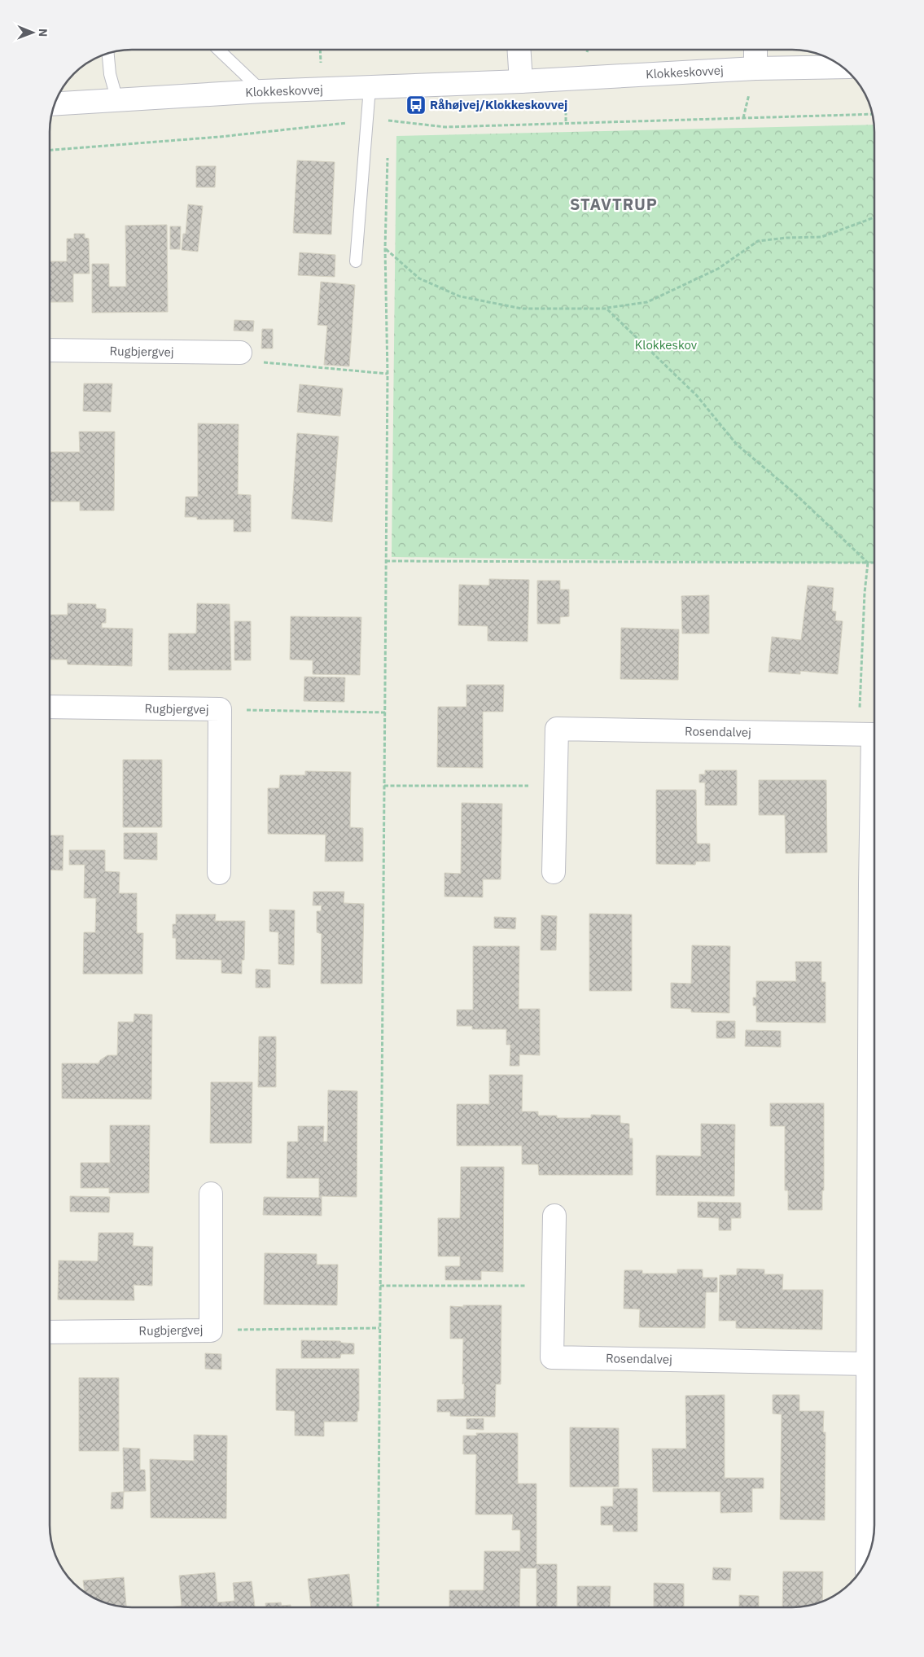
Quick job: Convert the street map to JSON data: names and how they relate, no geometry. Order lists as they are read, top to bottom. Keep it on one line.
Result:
{"streets":{"street":["Klokkeskovvej","Rugbjergvej","Rosendalvej"]},"districts":["STAVTRUP"],"parks":["Klokkeskov"],"places":{"bus stop":["Råhøjvej/Klokkeskovvej"]},"north":"right"}
